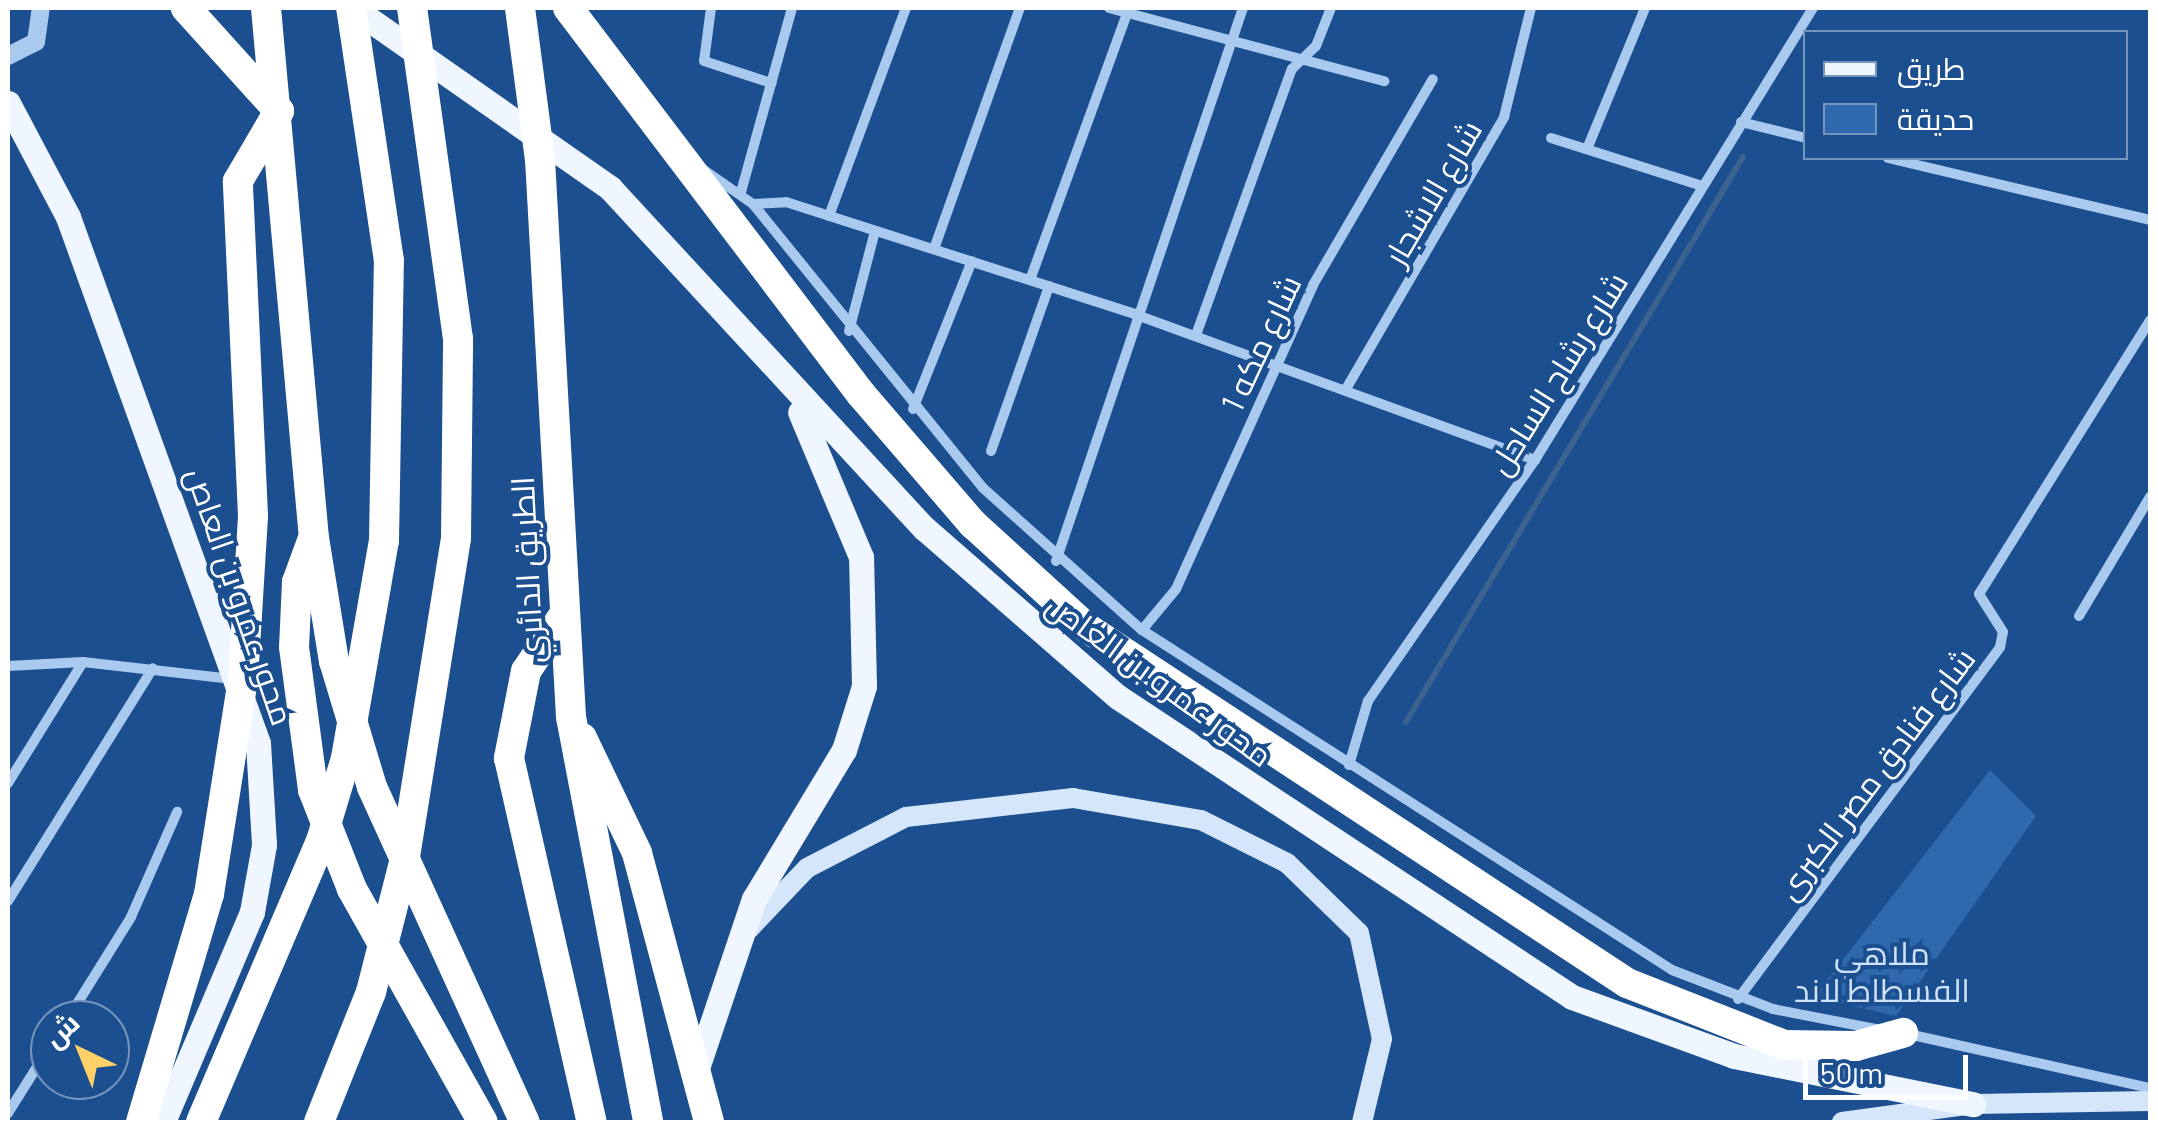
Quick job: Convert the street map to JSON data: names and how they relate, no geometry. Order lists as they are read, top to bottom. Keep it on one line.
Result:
{"streets":{"highway":["الطريق الدائري"],"main road":["محور عمرو بن العاص"],"street":["شارع الاشجار","شارع مكه 1","شارع رشاح الساحل","شارع فنادق مصر الكبرى"]},"parks":["ملاهي الفسطاط لاند"],"legend":["طريق","حديقة"],"scale_bar":"50 m","north":"top left"}
